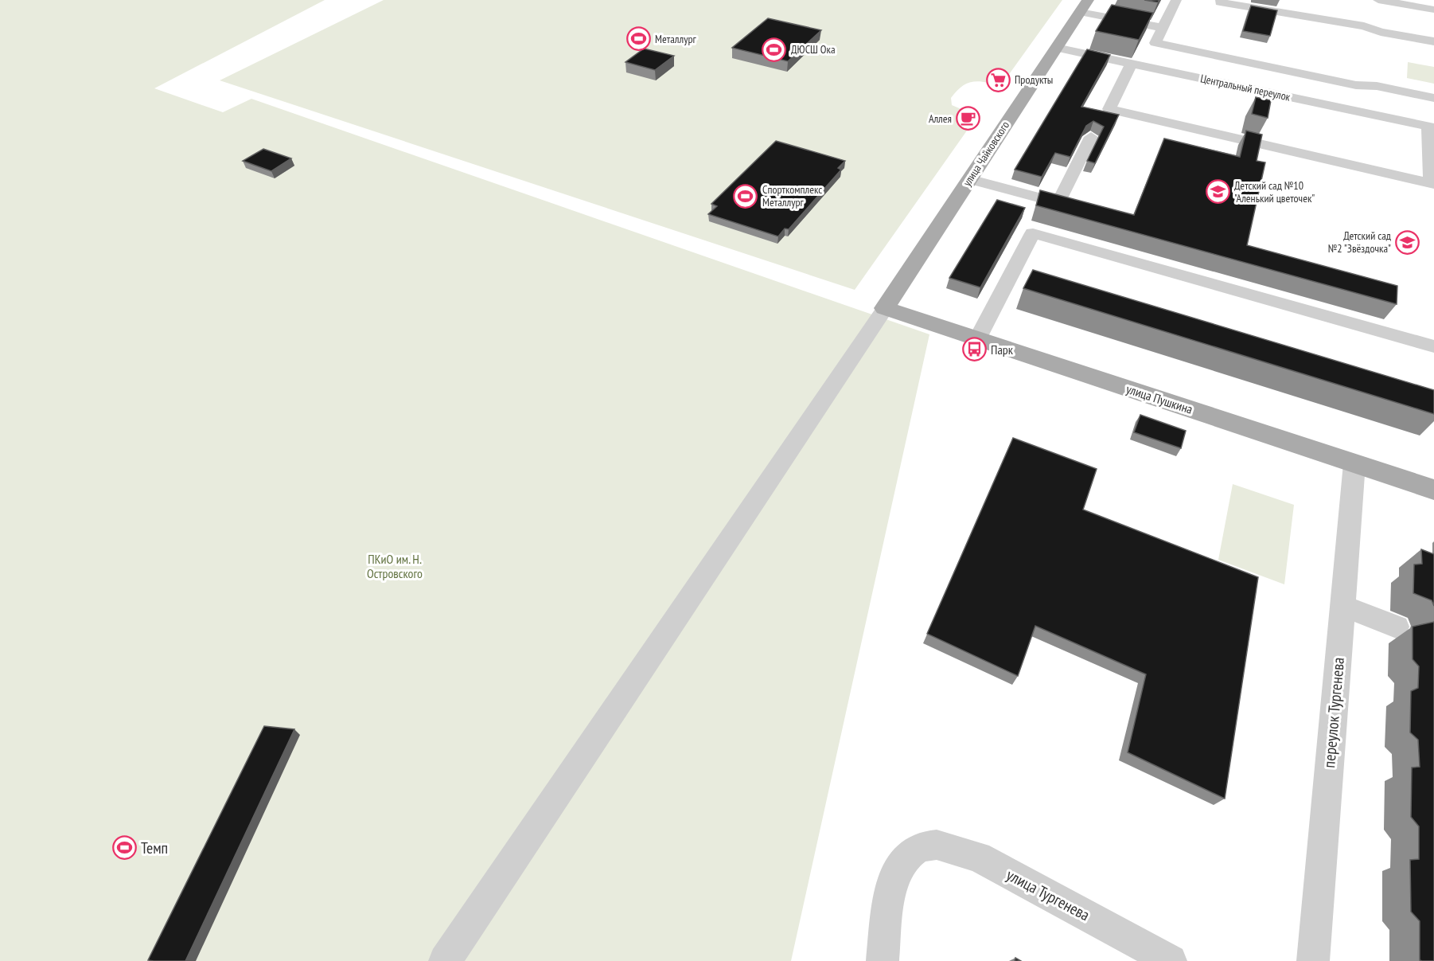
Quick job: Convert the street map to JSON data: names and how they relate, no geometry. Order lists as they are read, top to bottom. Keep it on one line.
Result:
{"streets":{"main road":["улица Чайковского","улица Пушкина"],"street":["Центральный переулок","переулок Тургенева","улица Тургенева"]},"crossings":[["Центральный переулок","улица Чайковского"],["улица Чайковского","улица Пушкина"],["улица Пушкина","переулок Тургенева"]],"parks":["ПКиО им. Н. Островского"],"places":{"sports":["Металлург","ДЮСШ Ока","Спорткомплекс Металлург","Темп"],"supermarket":["Продукты"],"cafe":["Аллея"],"school or university":["Детский сад №10 \"Аленький цветочек\"","Детский сад №2 \"Звёздочка\""],"bus stop":["Парк"]}}
